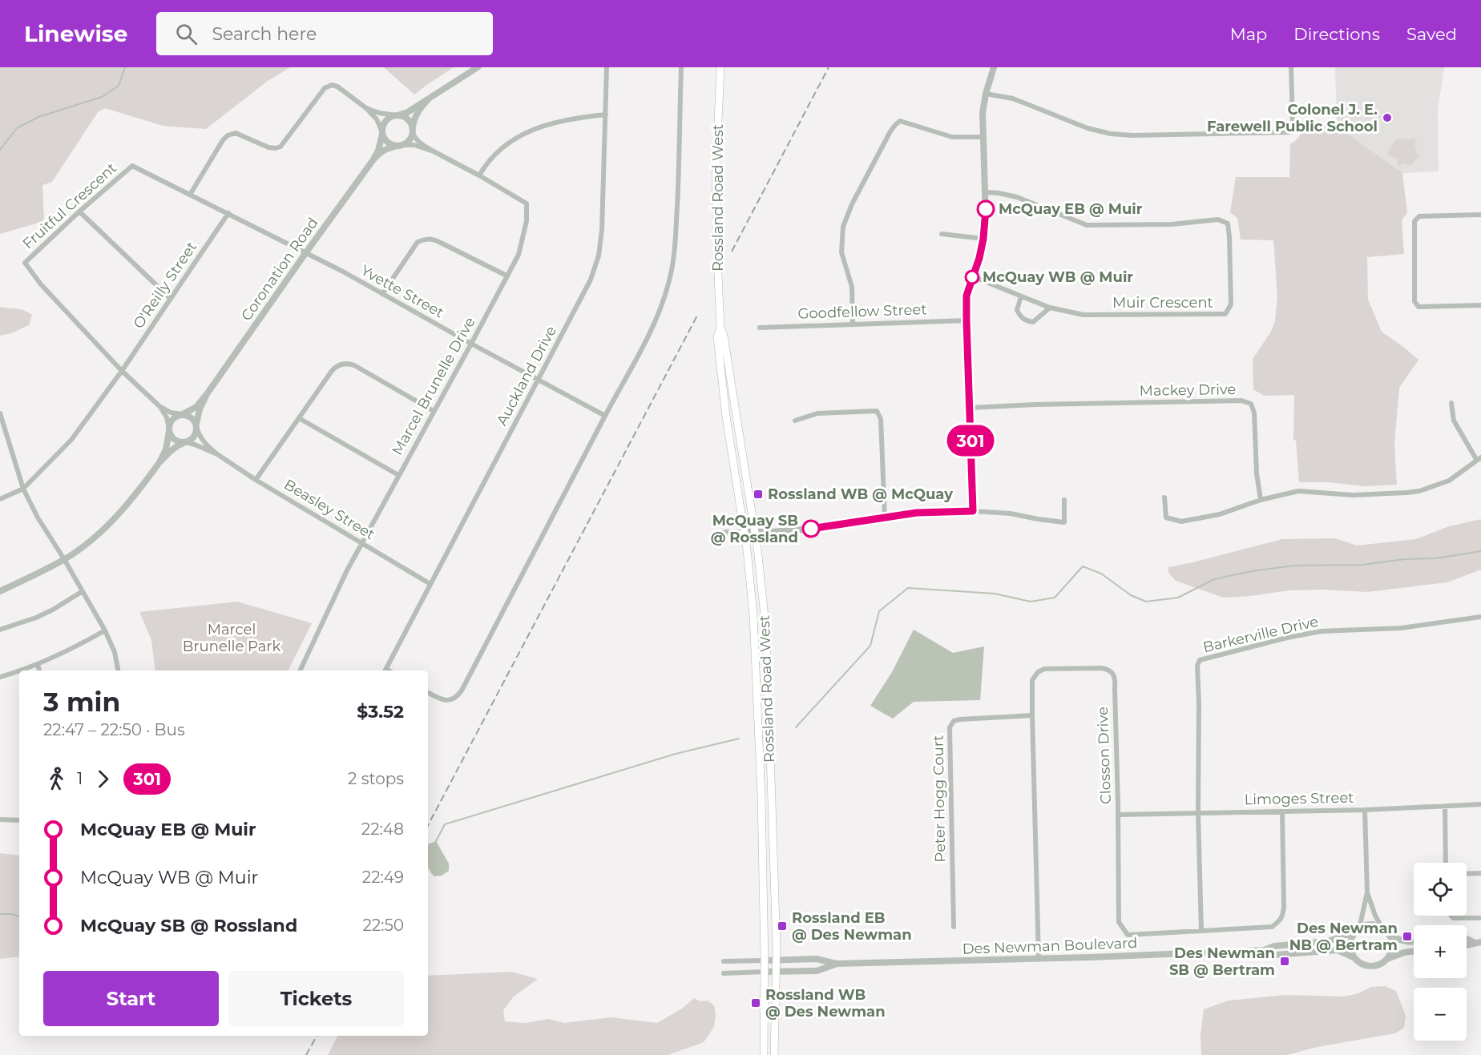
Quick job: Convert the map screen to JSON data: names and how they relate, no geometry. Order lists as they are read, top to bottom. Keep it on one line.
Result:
{"streets":{"main road":["Rossland Road West"],"street":["Fruitful Crescent","Coronation Road","O'Reilly Street","Yvette Street","Muir Crescent","Goodfellow Street","Auckland Drive","Marcel Brunelle Drive","Mackey Drive","Beasley Street","Barkerville Drive","Closson Drive","Peter Hogg Court","Limoges Street","Des Newman Boulevard"]},"crossings":[["Rossland Road West","Des Newman Boulevard"],["Fruitful Crescent","Coronation Road"],["Fruitful Crescent","O'Reilly Street"],["Fruitful Crescent","Yvette Street"],["Fruitful Crescent","Beasley Street"],["Coronation Road","Yvette Street"],["Coronation Road","Marcel Brunelle Drive"],["Coronation Road","Beasley Street"],["Yvette Street","Auckland Drive"],["Yvette Street","Marcel Brunelle Drive"],["Auckland Drive","Beasley Street"],["Marcel Brunelle Drive","Beasley Street"],["Barkerville Drive","Closson Drive"],["Barkerville Drive","Limoges Street"],["Closson Drive","Peter Hogg Court"],["Closson Drive","Limoges Street"],["Closson Drive","Des Newman Boulevard"]],"parks":["Marcel Brunelle Park"],"places":{"other":["Colonel J. E. Farewell Public School","McQuay EB @ Muir","McQuay WB @ Muir","McQuay SB @ Rossland"],"transit":["Rossland WB @ McQuay","Rossland EB @ Des Newman","Des Newman NB @ Bertram","Des Newman SB @ Bertram","Rossland WB @ Des Newman"]},"lines":["bus line 301"],"page":{"header":"Linewise","search":"Search here","nav":["Map","Directions","Saved"],"on_map":"301","heading":["3 min","22:47 – 22:50 · Bus","$3.52"],"legs":["1","301","2 stops"],"list":[{"name":"McQuay EB @ Muir","value":"22:48"},{"name":"McQuay WB @ Muir","value":"22:49"},{"name":"McQuay SB @ Rossland","value":"22:50"}],"map_buttons":["+","−"],"buttons":["Start","Tickets"]}}
